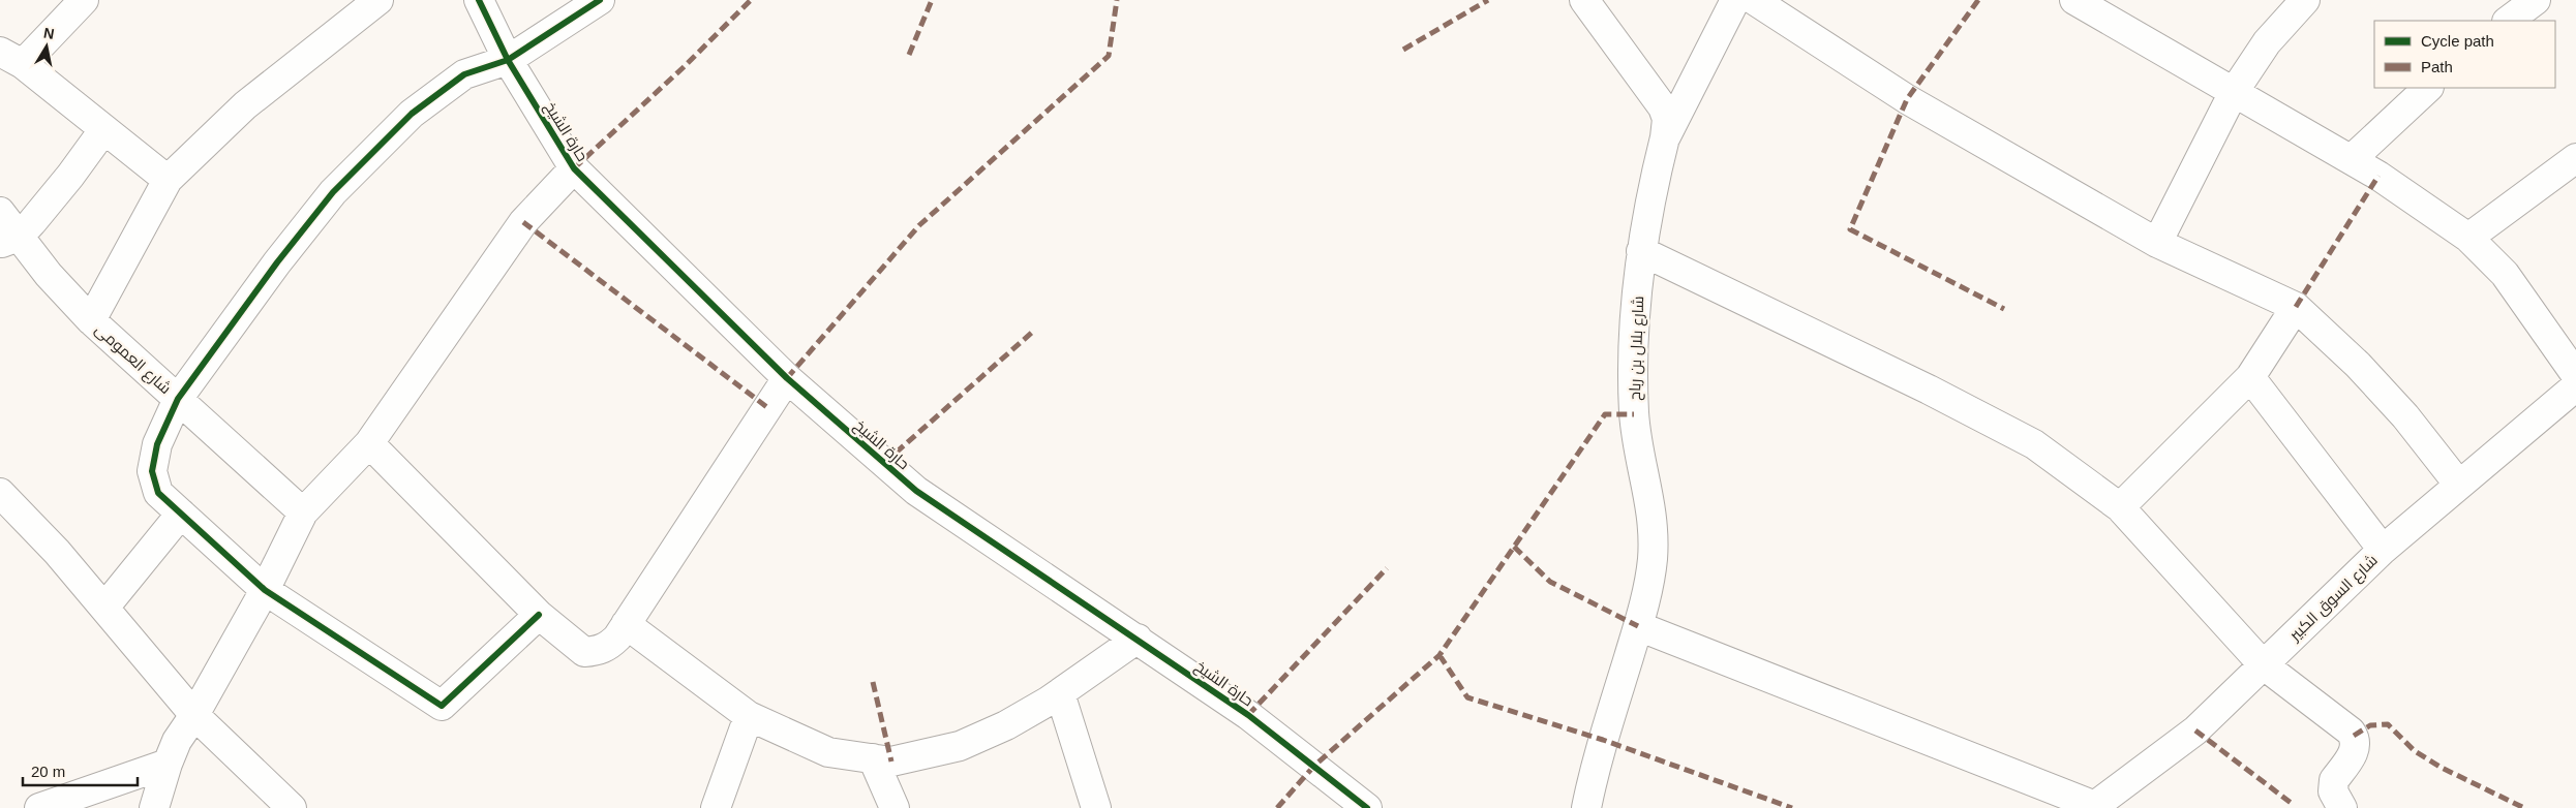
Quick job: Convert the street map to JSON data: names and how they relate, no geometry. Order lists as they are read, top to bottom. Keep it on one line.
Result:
{"streets":{"street":["حارة الشيخ","شارع بلال بن رباح","شارع العمومى","شارع السوق الكبير"]},"legend":["Cycle path","Path"],"scale_bar":"20 m","north":"top"}
